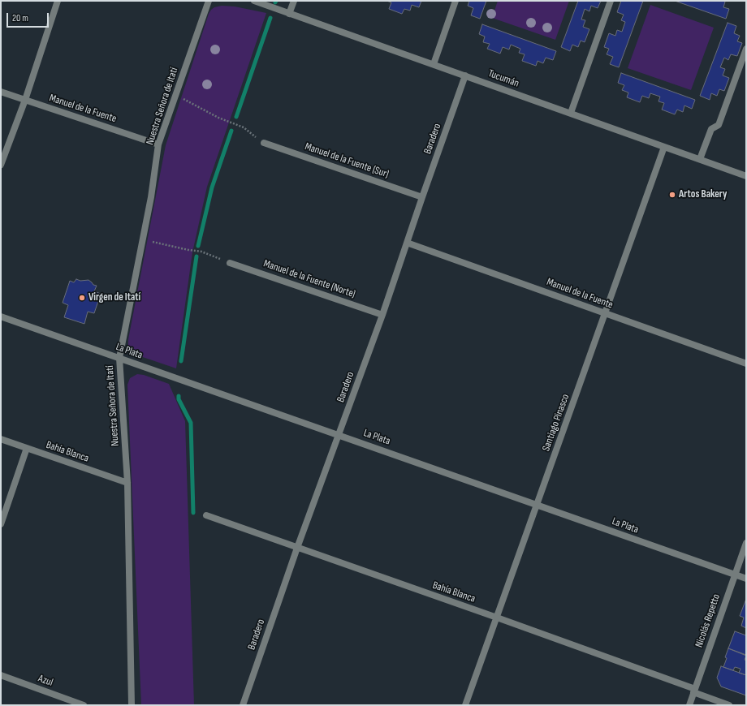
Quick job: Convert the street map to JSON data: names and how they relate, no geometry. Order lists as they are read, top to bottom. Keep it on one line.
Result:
{"streets":{"street":["Tucumán","Nuestra Señora de Itatí","Manuel de la Fuente","Baradero","Manuel de la Fuente (Sur)","Manuel de la Fuente (Norte)","La Plata","Santiago Pinasco","Bahía Blanca","Nicolás Repetto","Azul"]},"crossings":[["Tucumán","Baradero"],["Tucumán","Santiago Pinasco"],["Nuestra Señora de Itatí","Manuel de la Fuente"],["Nuestra Señora de Itatí","La Plata"],["Nuestra Señora de Itatí","Bahía Blanca"],["Manuel de la Fuente","Baradero"],["Manuel de la Fuente","Santiago Pinasco"],["Baradero","Manuel de la Fuente (Sur)"],["Baradero","Manuel de la Fuente (Norte)"],["Baradero","La Plata"],["Baradero","Bahía Blanca"],["La Plata","Santiago Pinasco"],["La Plata","Nicolás Repetto"],["Santiago Pinasco","Bahía Blanca"],["Bahía Blanca","Nicolás Repetto"]],"places":["Artos Bakery","Virgen de Itatí"],"scale_bar":"20 m"}
